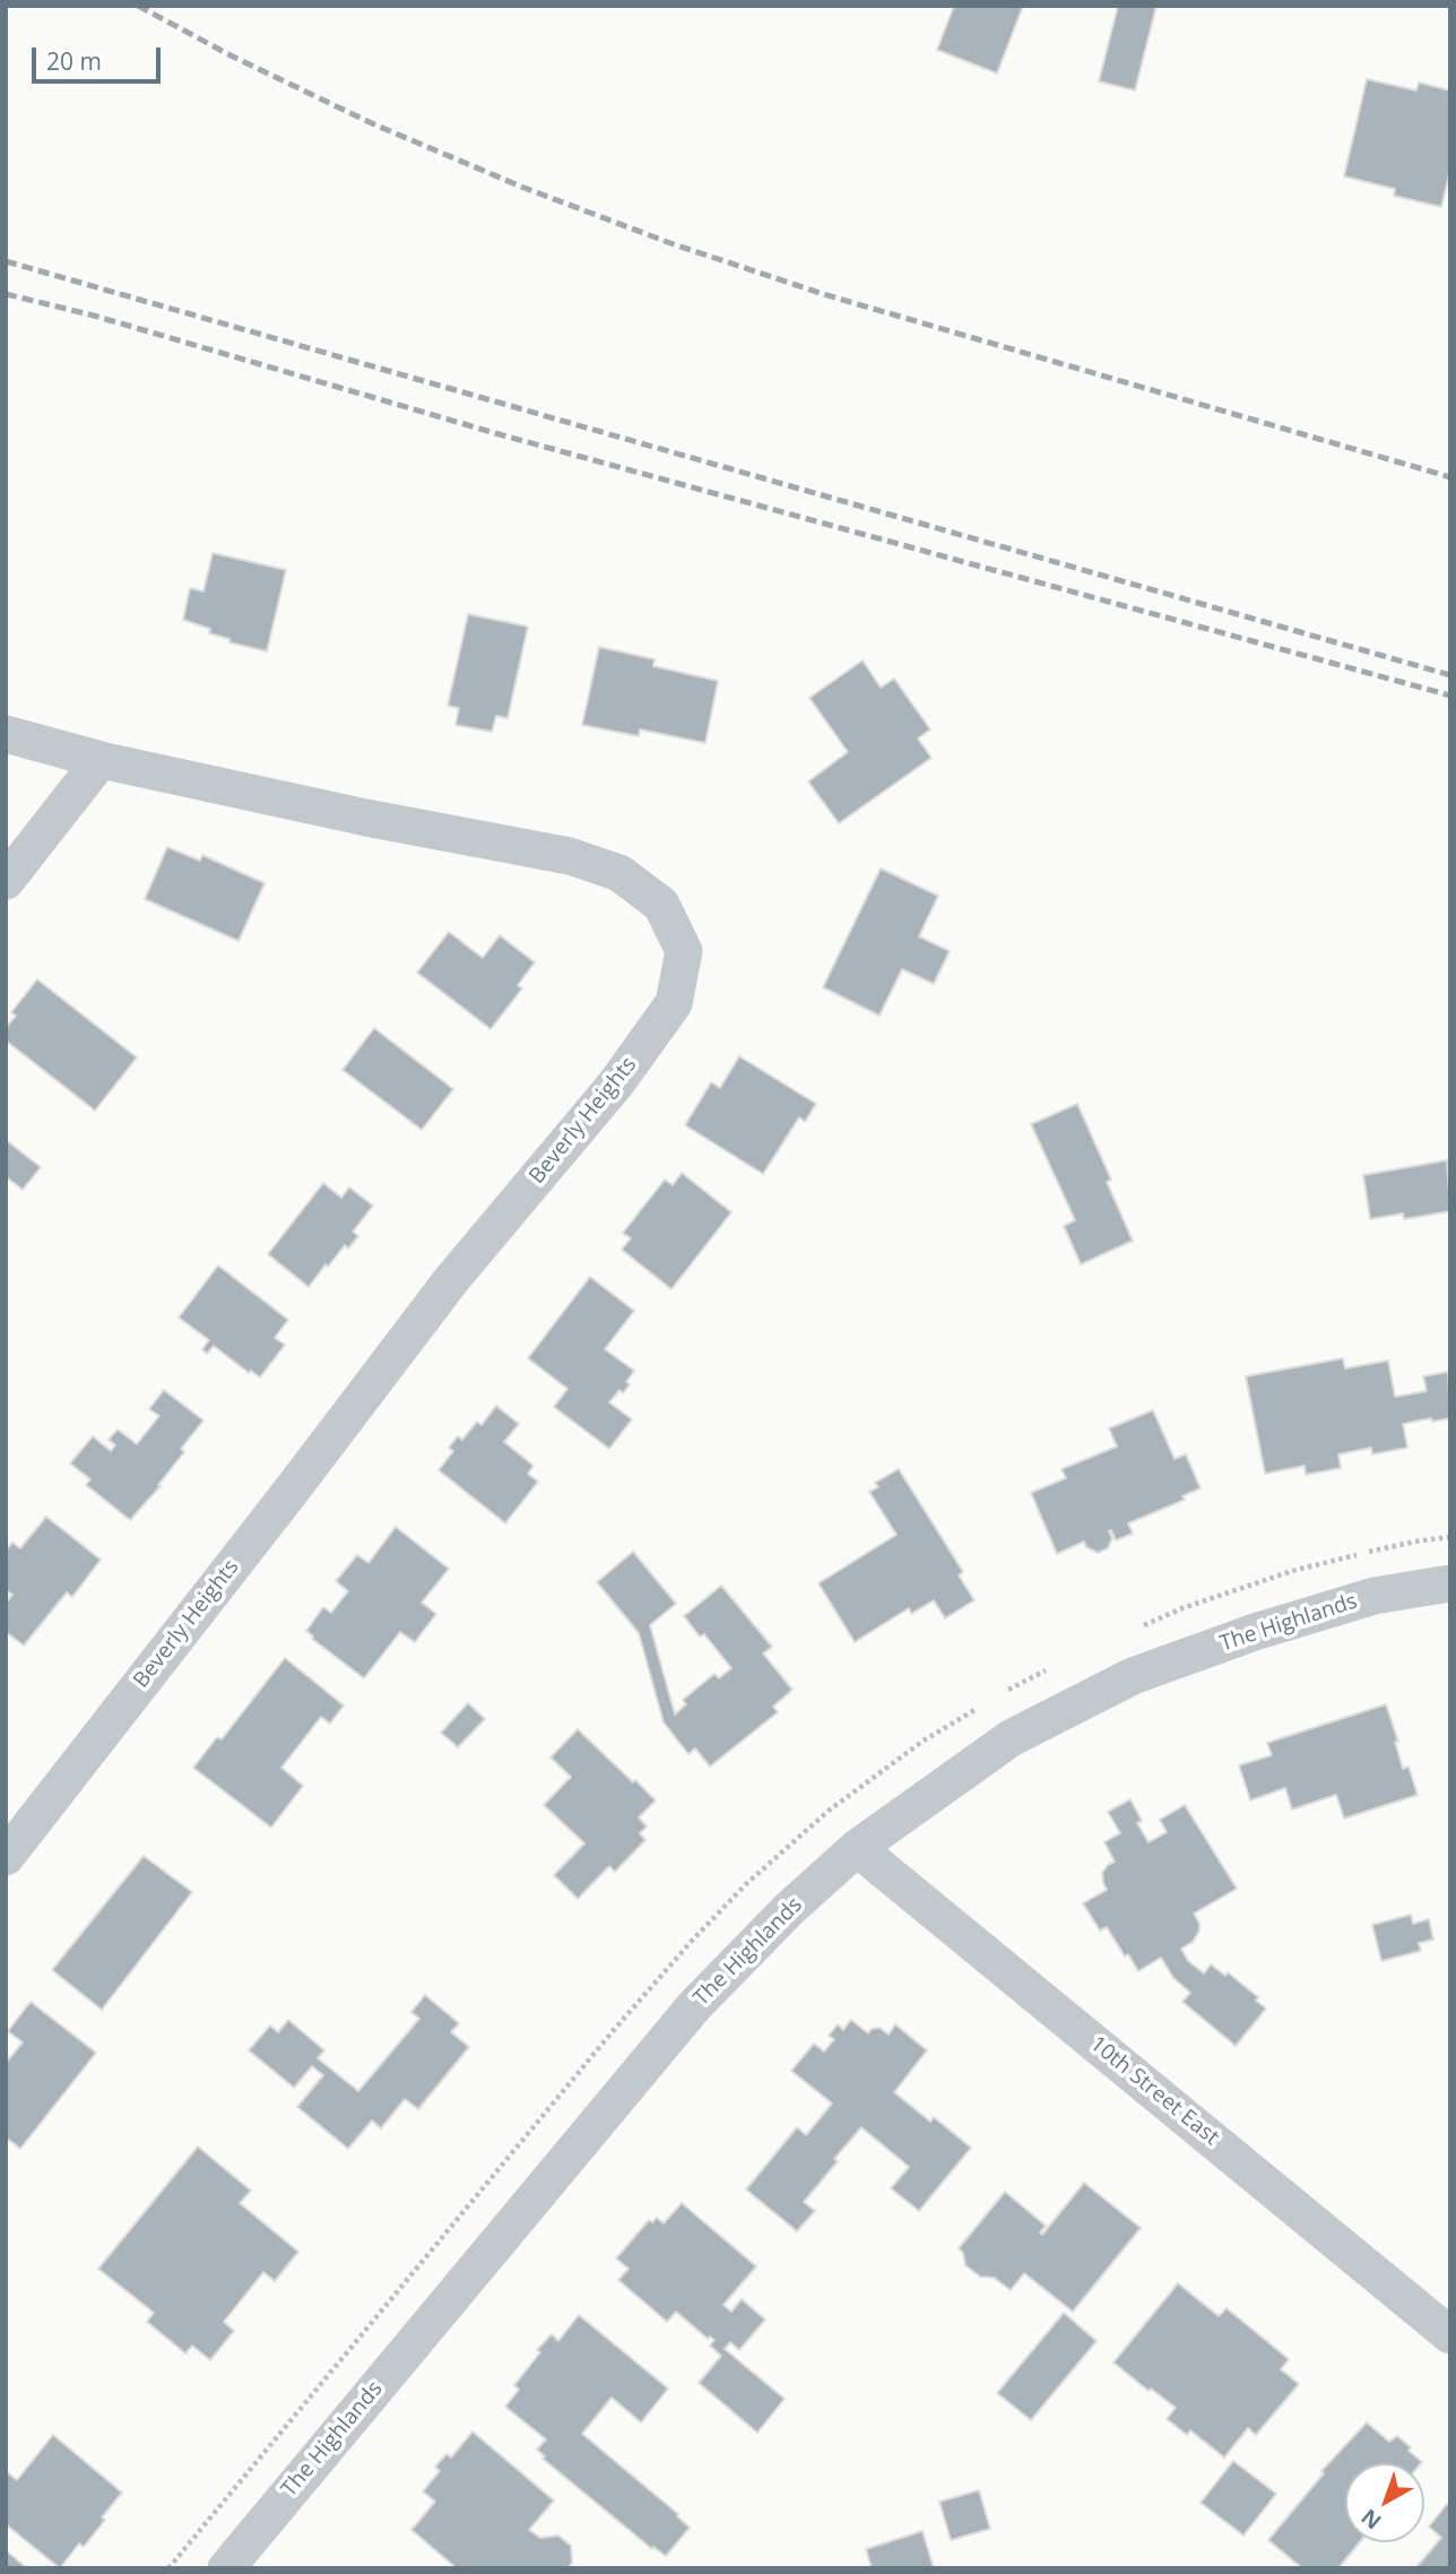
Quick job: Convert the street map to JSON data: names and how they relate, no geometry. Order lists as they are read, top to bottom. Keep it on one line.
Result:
{"streets":{"street":["Beverly Heights","The Highlands","10th Street East"]},"crossings":[["The Highlands","10th Street East"]],"scale_bar":"20 m","north":"bottom left"}
